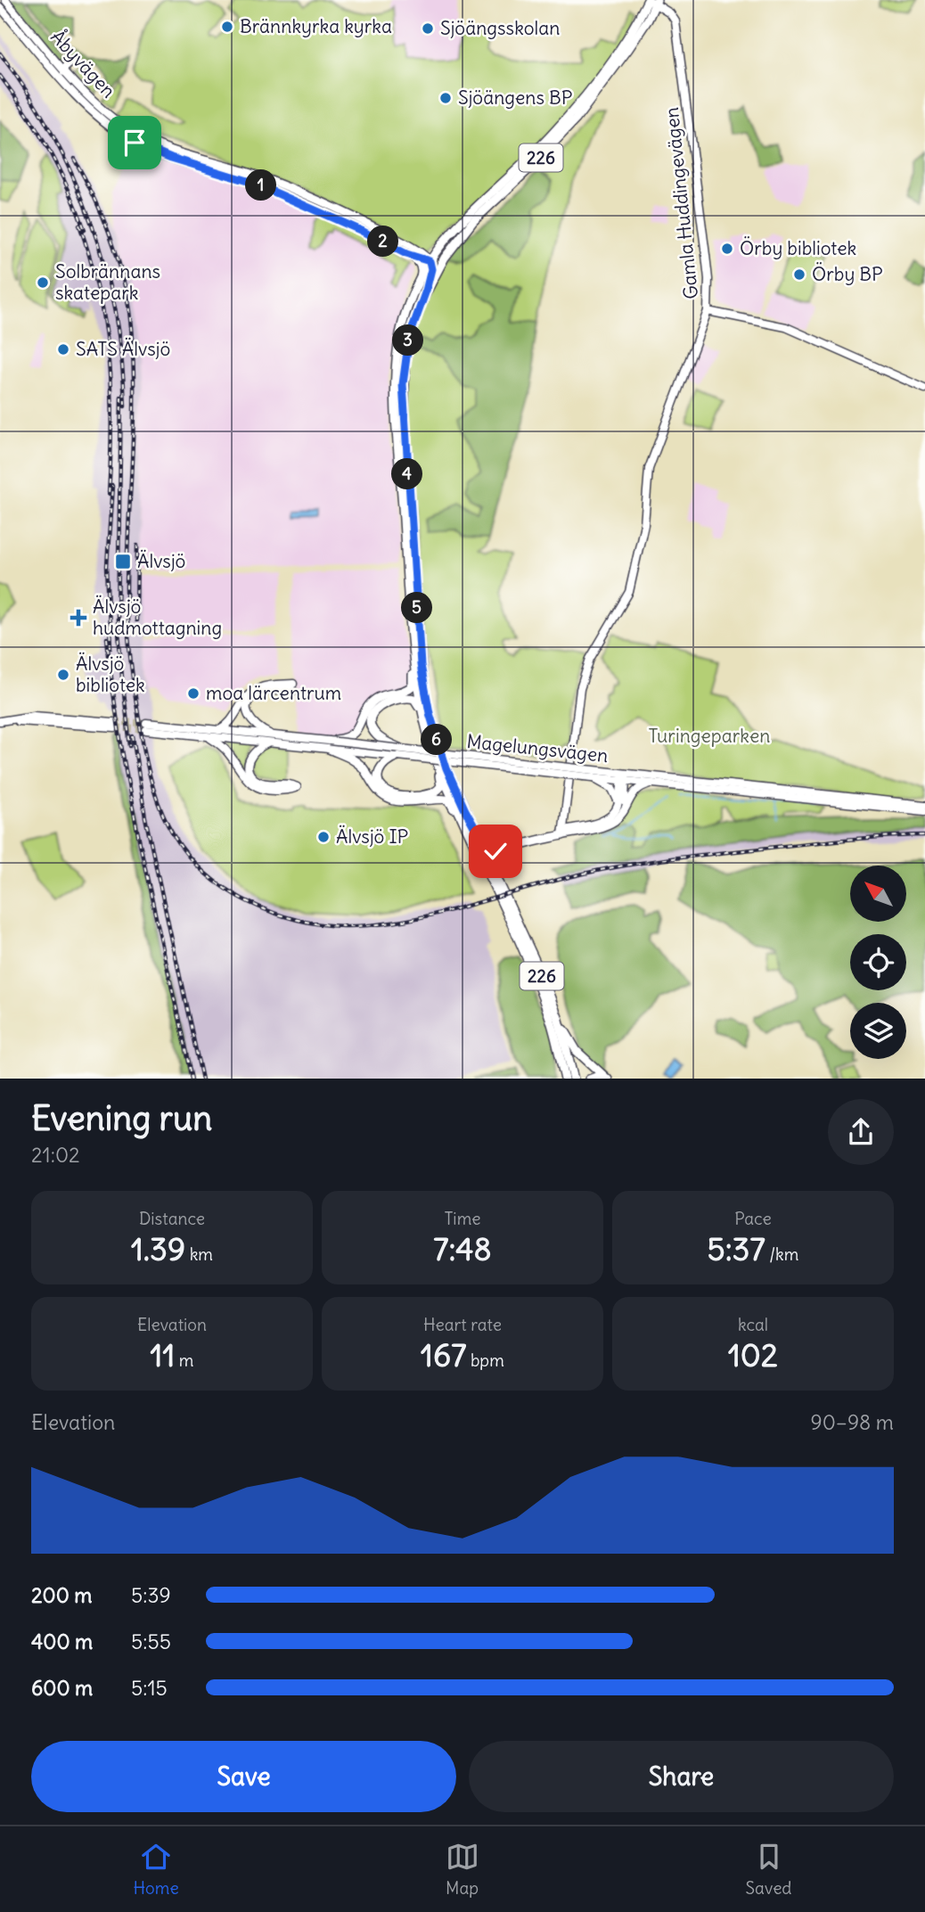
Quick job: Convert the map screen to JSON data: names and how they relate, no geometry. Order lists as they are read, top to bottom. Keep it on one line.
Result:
{"streets":{"main road":["226"],"street":["Åbyvägen","Gamla Huddingevägen","Magelungsvägen"]},"crossings":[["Åbyvägen","226"],["226","Gamla Huddingevägen"]],"parks":["Turingeparken"],"places":{"other":["Brännkyrka kyrka","Sjöängsskolan","Sjöängens BP","Örby bibliotek","Örby BP","Solbrännans skatepark","SATS Älvsjö","Älvsjö bibliotek","moa lärcentrum","Älvsjö IP"],"transit":["Älvsjö"],"health":["Älvsjö hudmottagning"]},"north":"top left","page":{"pins":["1","2","3","4","5","6"],"heading":["Evening run","21:02"],"stats":[["Distance","1.39 km"],["Time","7:48"],["Pace","5:37 /km"],["Elevation","11 m"],["Heart rate","167 bpm"],["kcal","102"]],"chart":["Elevation","90–98 m"],"list":[{"name":"200 m","note":"5:39"},{"name":"400 m","note":"5:55"},{"name":"600 m","note":"5:15"}],"buttons":["Save","Share"],"tabs":["Home","Map","Saved"]}}
